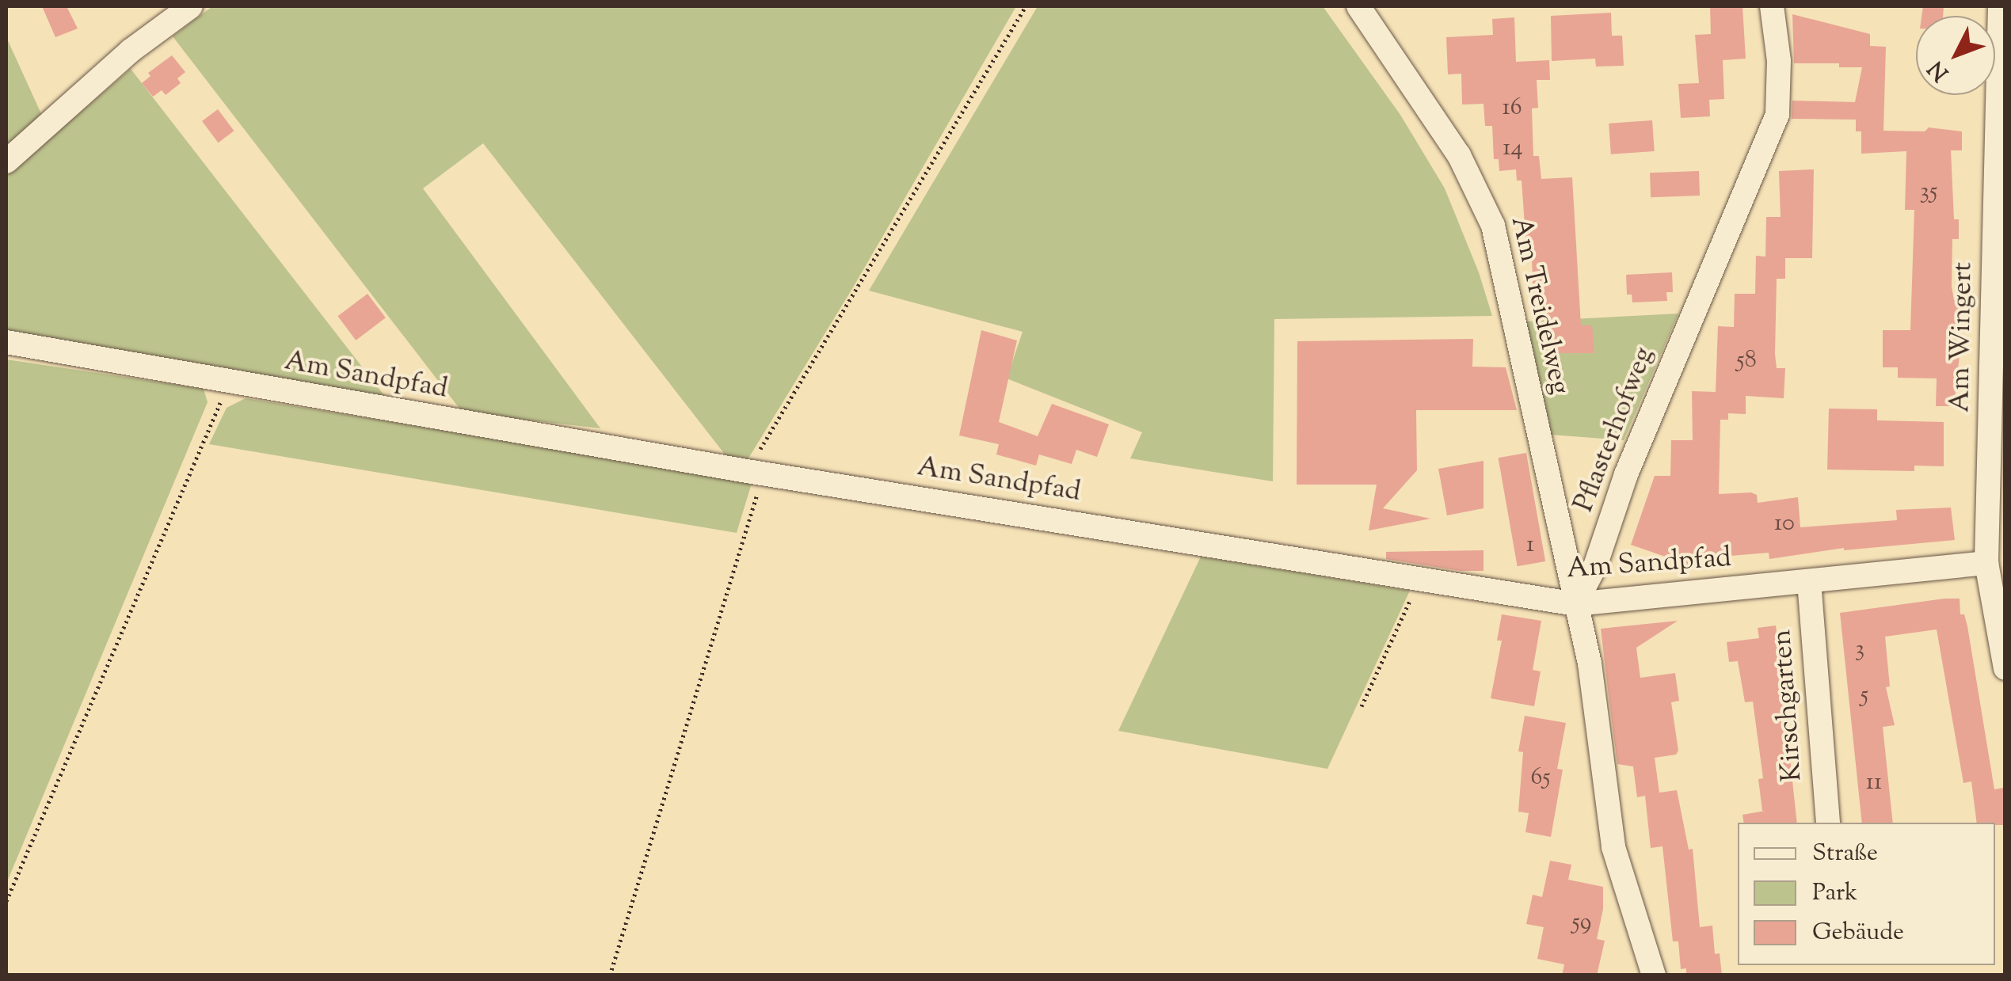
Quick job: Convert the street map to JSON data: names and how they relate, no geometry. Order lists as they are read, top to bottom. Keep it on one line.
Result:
{"streets":{"street":["Am Treidelweg","Am Wingert","Am Sandpfad","Pflasterhofweg","Kirschgarten"]},"crossings":[["Am Treidelweg","Am Sandpfad"],["Am Treidelweg","Pflasterhofweg"],["Am Wingert","Am Sandpfad"],["Am Sandpfad","Pflasterhofweg"],["Am Sandpfad","Kirschgarten"]],"house_numbers":["16","14","35","58","10","1","3","5","65","11","59"],"legend":["Straße","Park","Gebäude"],"north":"bottom left"}
